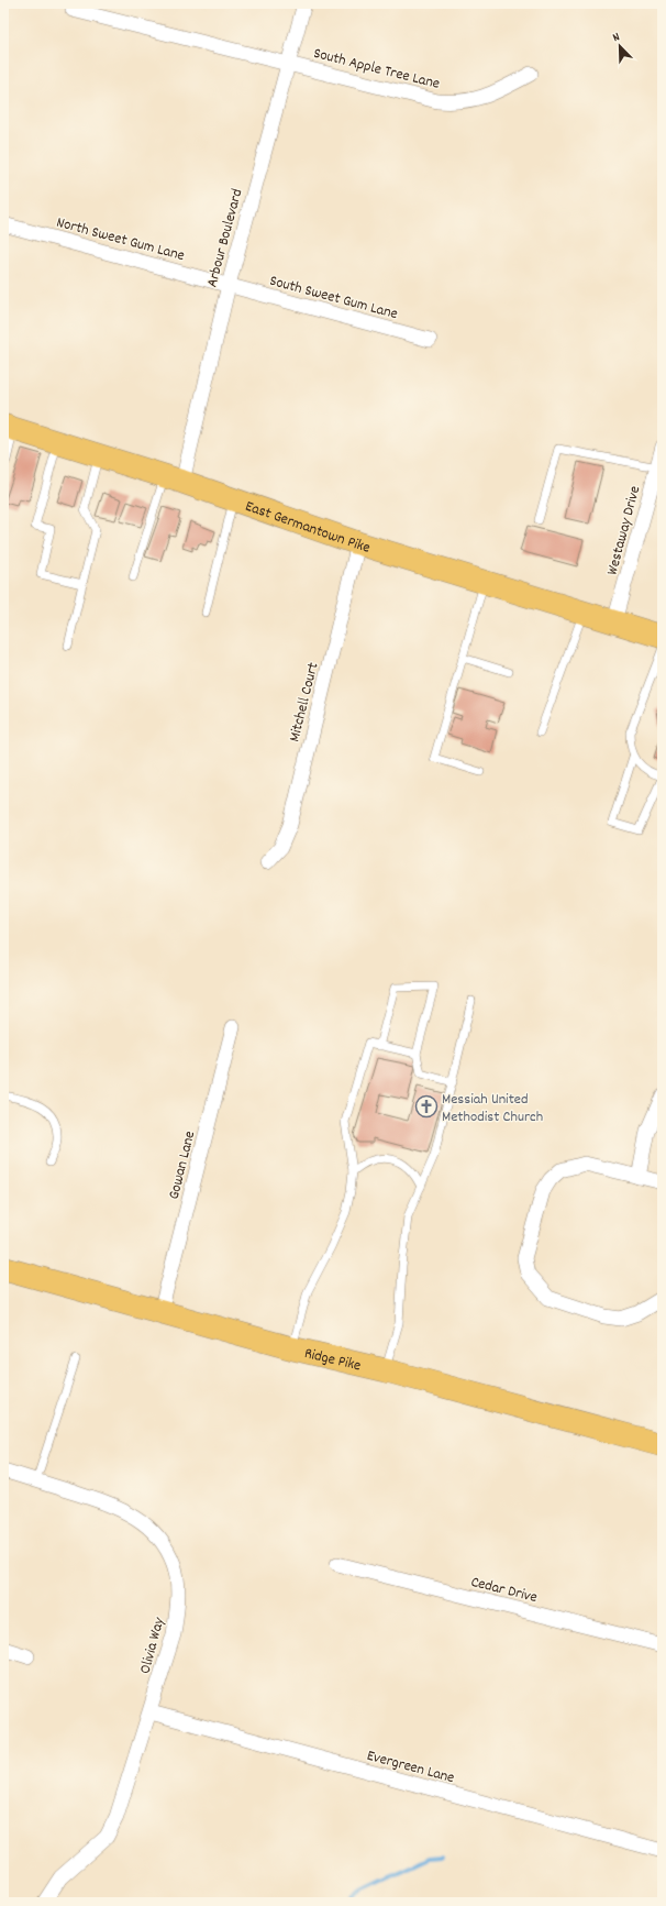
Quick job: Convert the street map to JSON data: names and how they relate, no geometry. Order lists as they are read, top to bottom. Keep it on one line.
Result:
{"streets":{"main road":["East Germantown Pike","Ridge Pike"],"street":["South Apple Tree Lane","North Sweet Gum Lane","Arbour Boulevard","South Sweet Gum Lane","Westaway Drive","Mitchell Court","Gowan Lane","Cedar Drive","Olivia Way","Evergreen Lane"]},"crossings":[["South Apple Tree Lane","Arbour Boulevard"],["North Sweet Gum Lane","Arbour Boulevard"],["North Sweet Gum Lane","South Sweet Gum Lane"],["Arbour Boulevard","South Sweet Gum Lane"],["Arbour Boulevard","East Germantown Pike"],["East Germantown Pike","Westaway Drive"],["East Germantown Pike","Mitchell Court"],["Gowan Lane","Ridge Pike"],["Olivia Way","Evergreen Lane"]],"places":{"church":["Messiah United Methodist Church"]},"north":"top left"}
